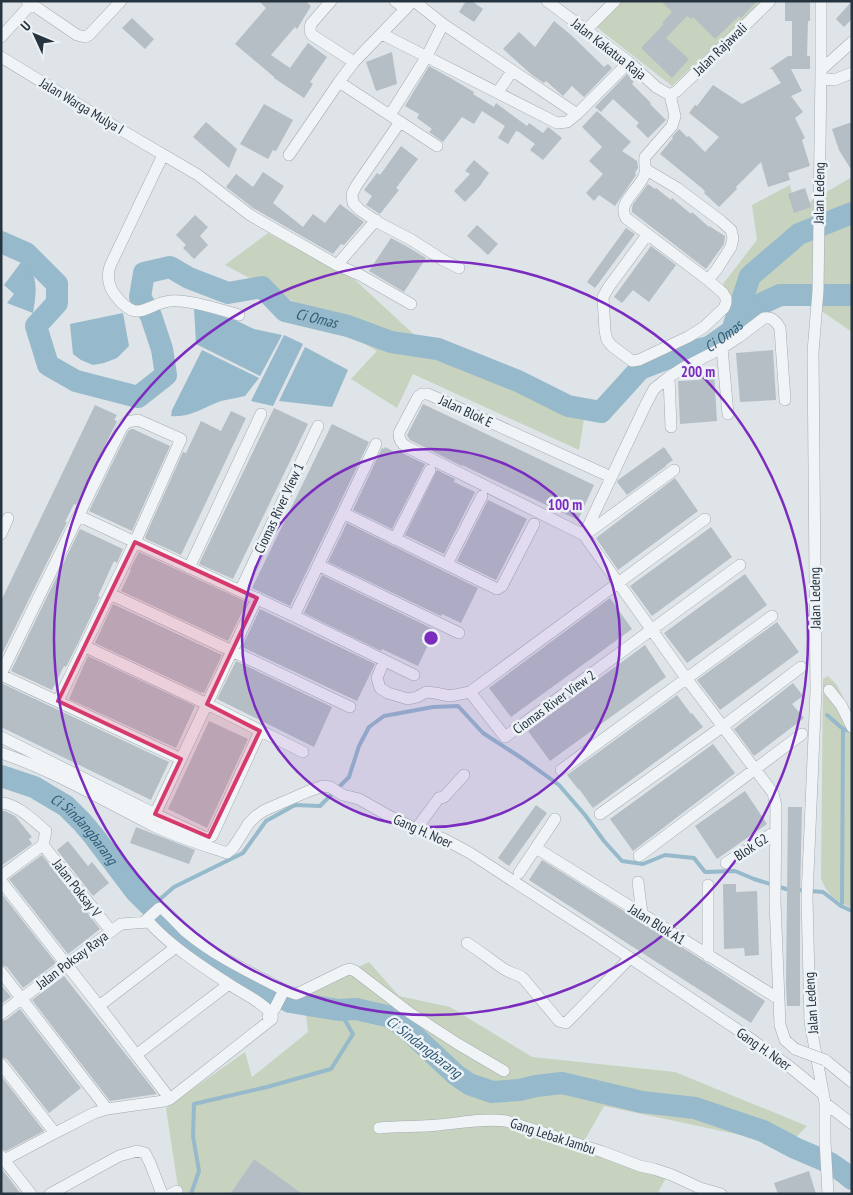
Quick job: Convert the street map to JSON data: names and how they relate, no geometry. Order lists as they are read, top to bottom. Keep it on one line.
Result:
{"streets":{"street":["Jalan Kakatua Raja","Jalan Rajawali","Jalan Warga Mulya I","Jalan Ledeng","Jalan Blok E","Ciomas River View 1","Ciomas River View 2","Gang H. Noer","Blok G2","Jalan Poksay V","Jalan Blok A1","Jalan Poksay Raya","Gang Lebak Jambu"]},"crossings":[["Jalan Kakatua Raja","Jalan Rajawali"],["Jalan Ledeng","Gang H. Noer"],["Jalan Poksay V","Jalan Poksay Raya"]],"water":["Ci Omas","Ci Sindangbarang"],"north":"top left","rings":["200 m","100 m"]}
